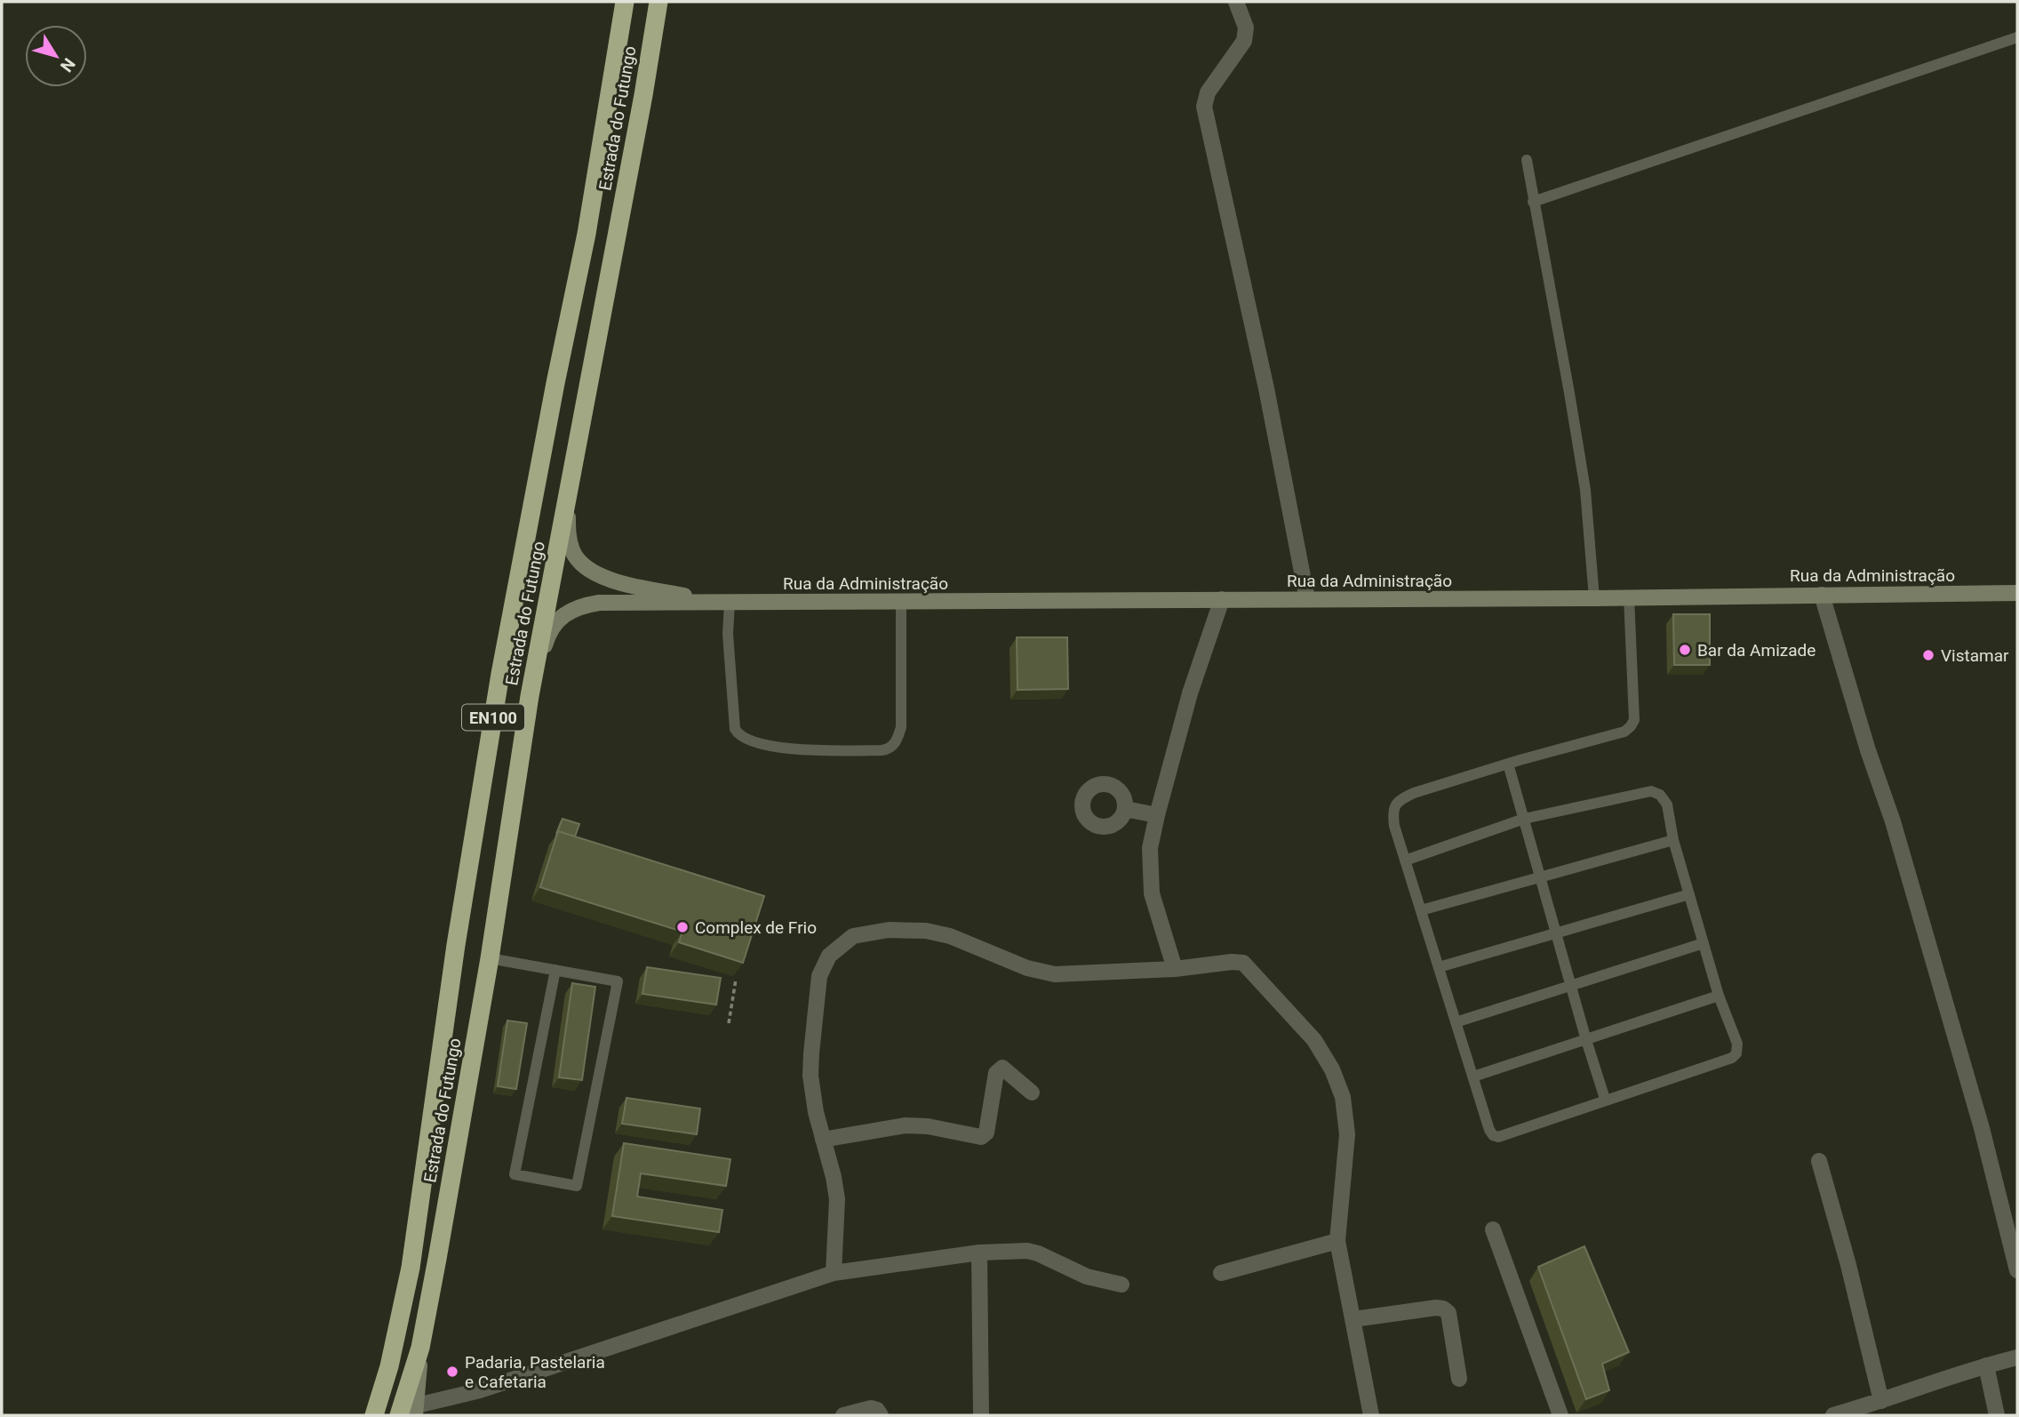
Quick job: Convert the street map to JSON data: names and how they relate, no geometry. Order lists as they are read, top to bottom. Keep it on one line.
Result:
{"streets":{"highway":["Estrada do Futungo","EN100"],"street":["Rua da Administração"]},"places":["Bar da Amizade","Vistamar","Complex de Frio","Padaria, Pastelaria e Cafetaria"],"north":"bottom right"}
